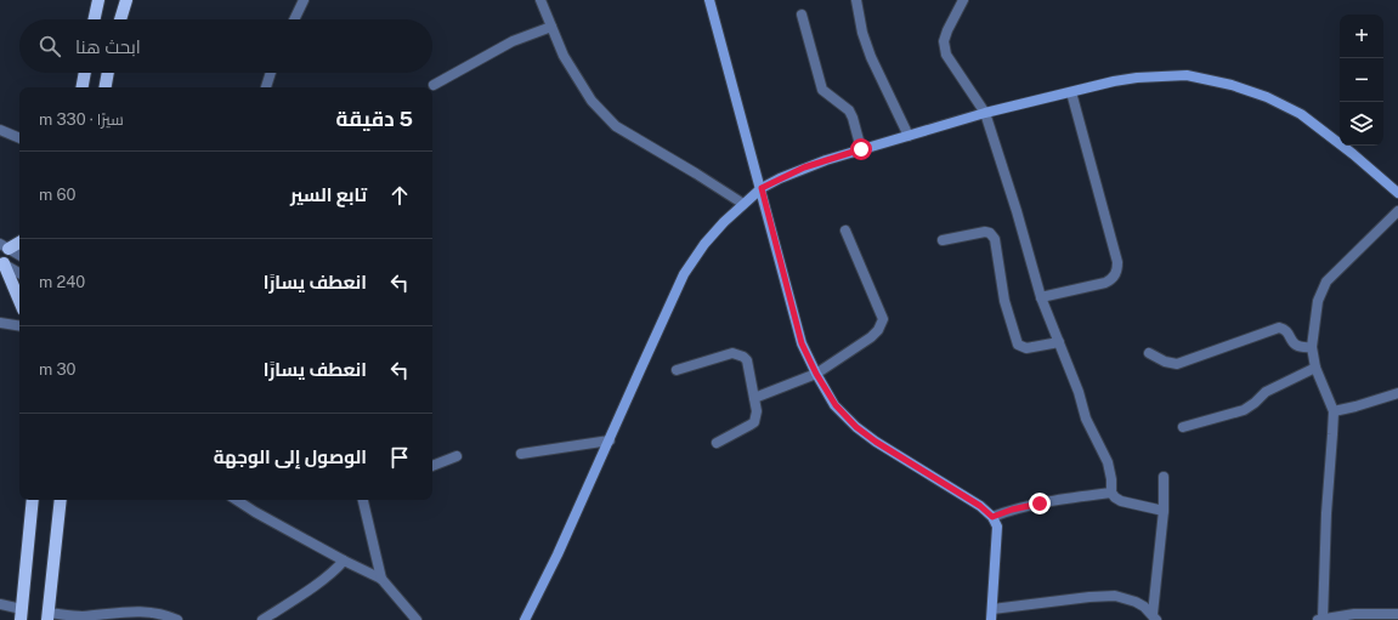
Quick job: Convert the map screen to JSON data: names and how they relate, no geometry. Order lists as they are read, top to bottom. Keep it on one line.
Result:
{"page":{"map_buttons":["+","−"],"search":"ابحث هنا","heading":["5 دقيقة","سيرًا · 330 m"],"list":[["تابع السير","60 m"],["انعطف يسارًا","240 m"],["انعطف يسارًا","30 m"],"الوصول إلى الوجهة"]}}
